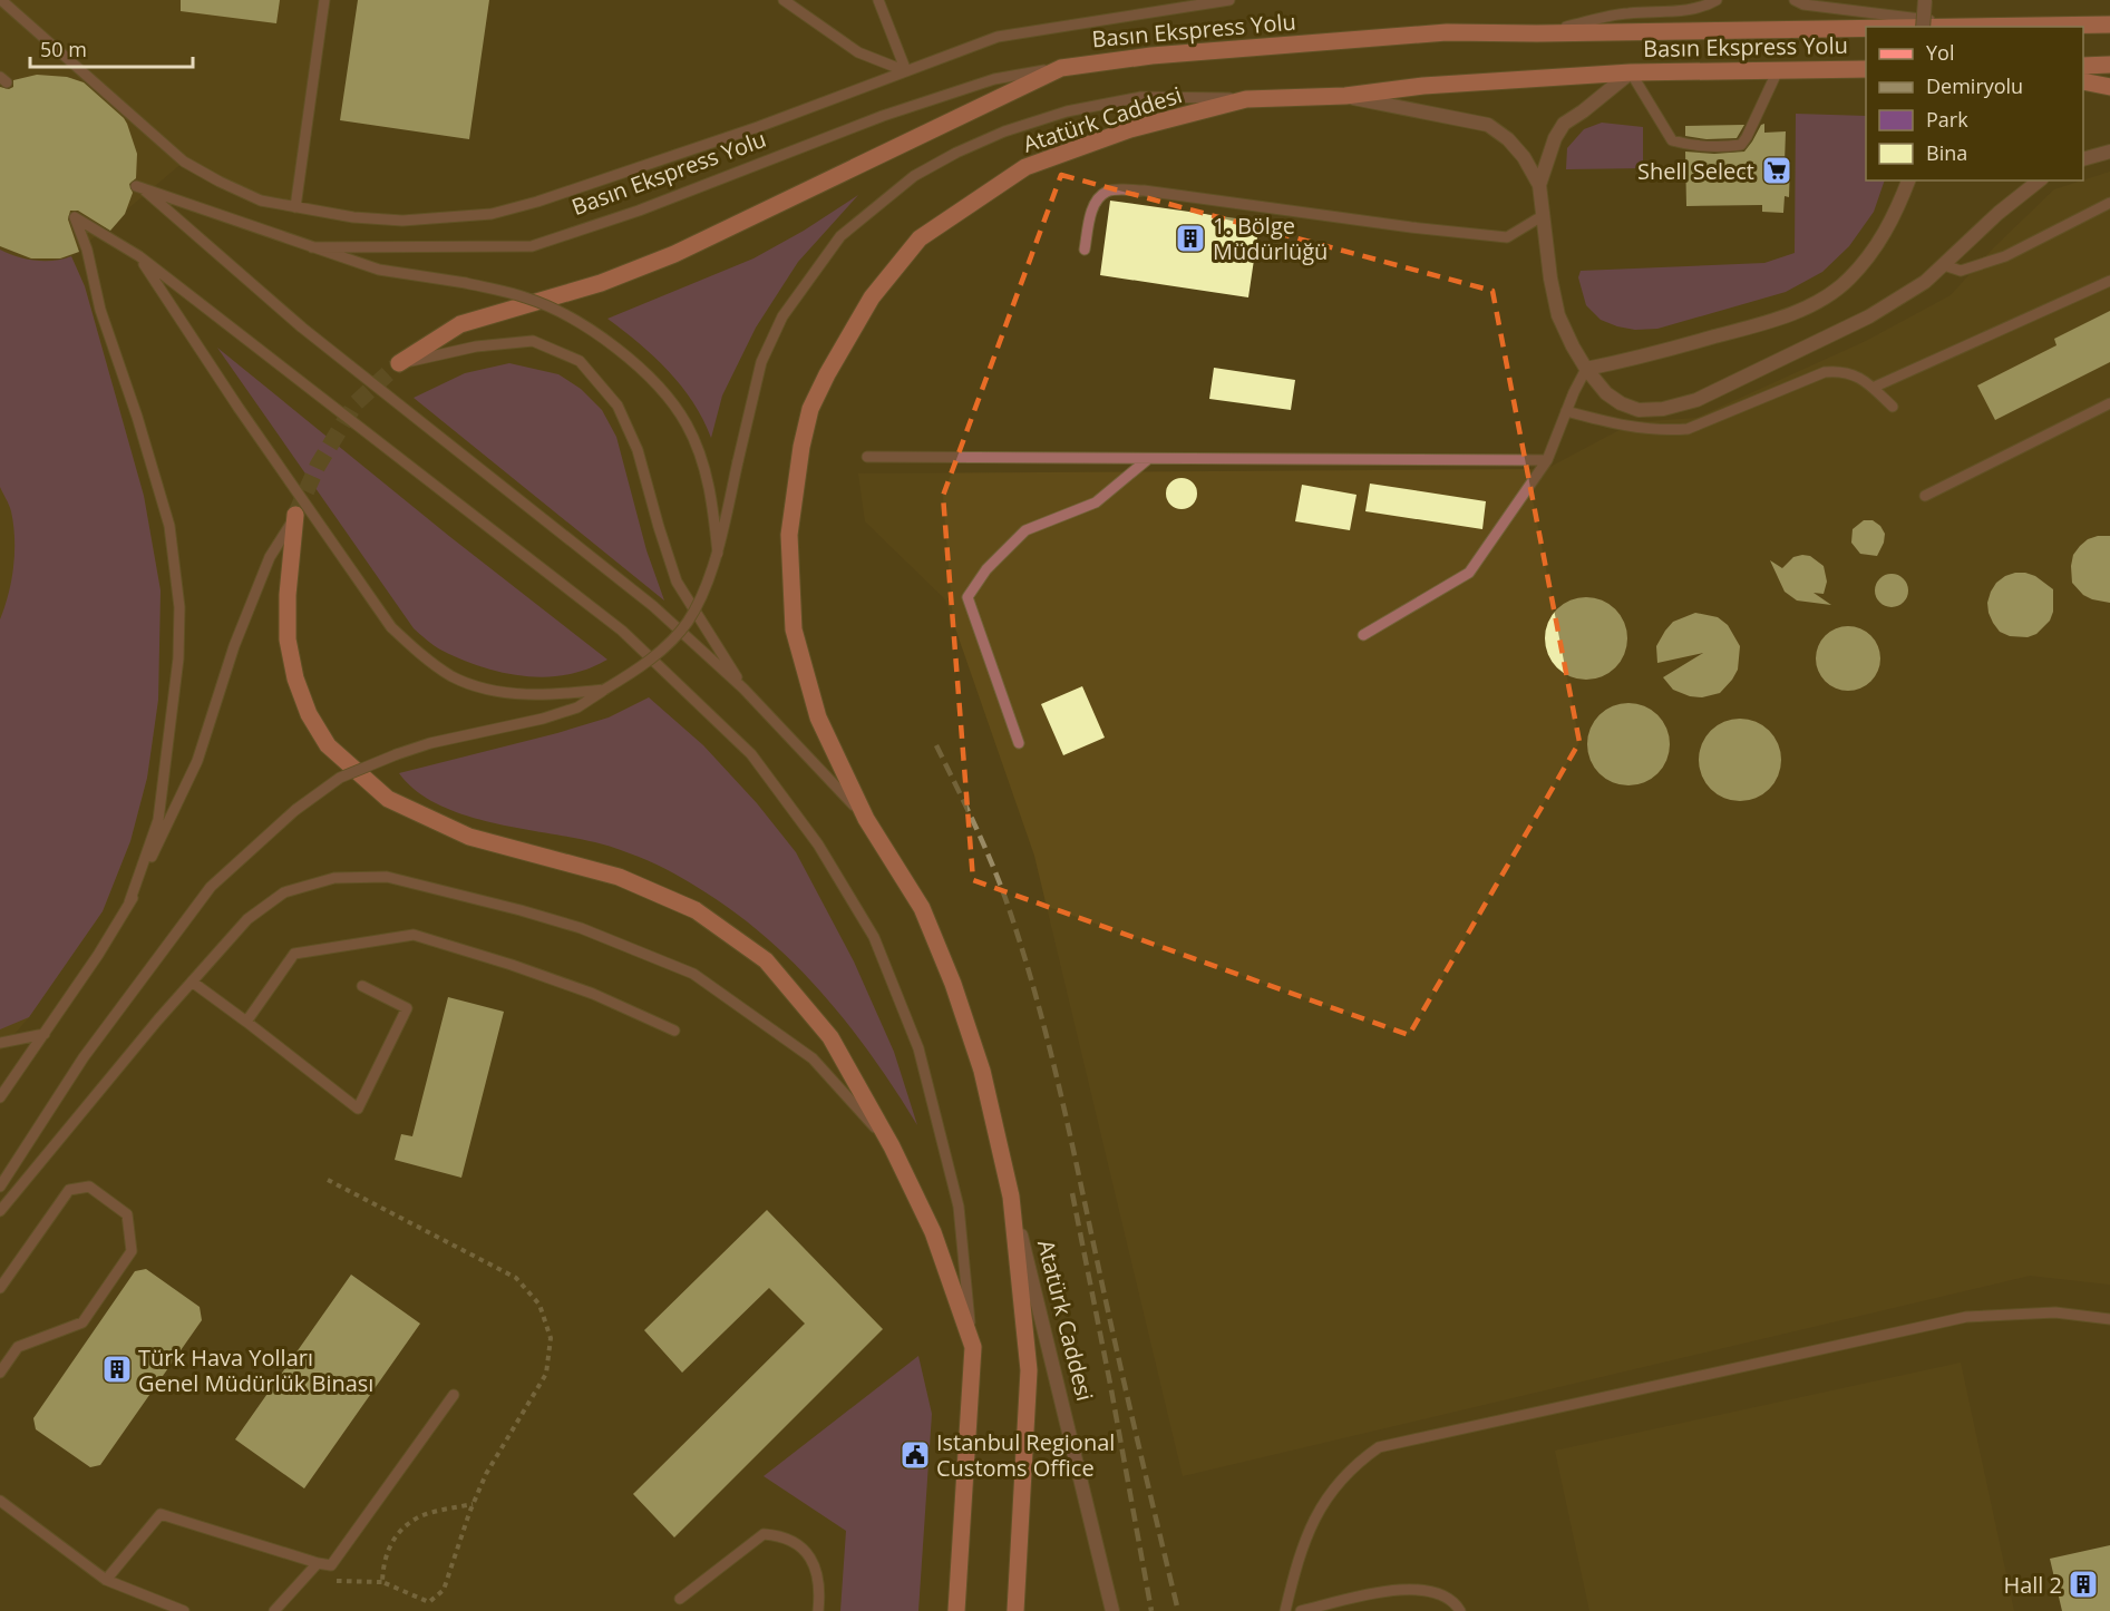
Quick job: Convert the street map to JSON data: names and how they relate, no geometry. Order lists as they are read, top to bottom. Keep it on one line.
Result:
{"streets":{"main road":["Basın Ekspress Yolu","Atatürk Caddesi"]},"crossings":[["Basın Ekspress Yolu","Atatürk Caddesi"]],"places":{"supermarket":["Shell Select"],"building":["1. Bölge Müdürlüğü","Türk Hava Yolları Genel Müdürlük Binası","Hall 2"],"public building":["Istanbul Regional Customs Office"]},"legend":["Yol","Demiryolu","Park","Bina"],"scale_bar":"50 m"}
